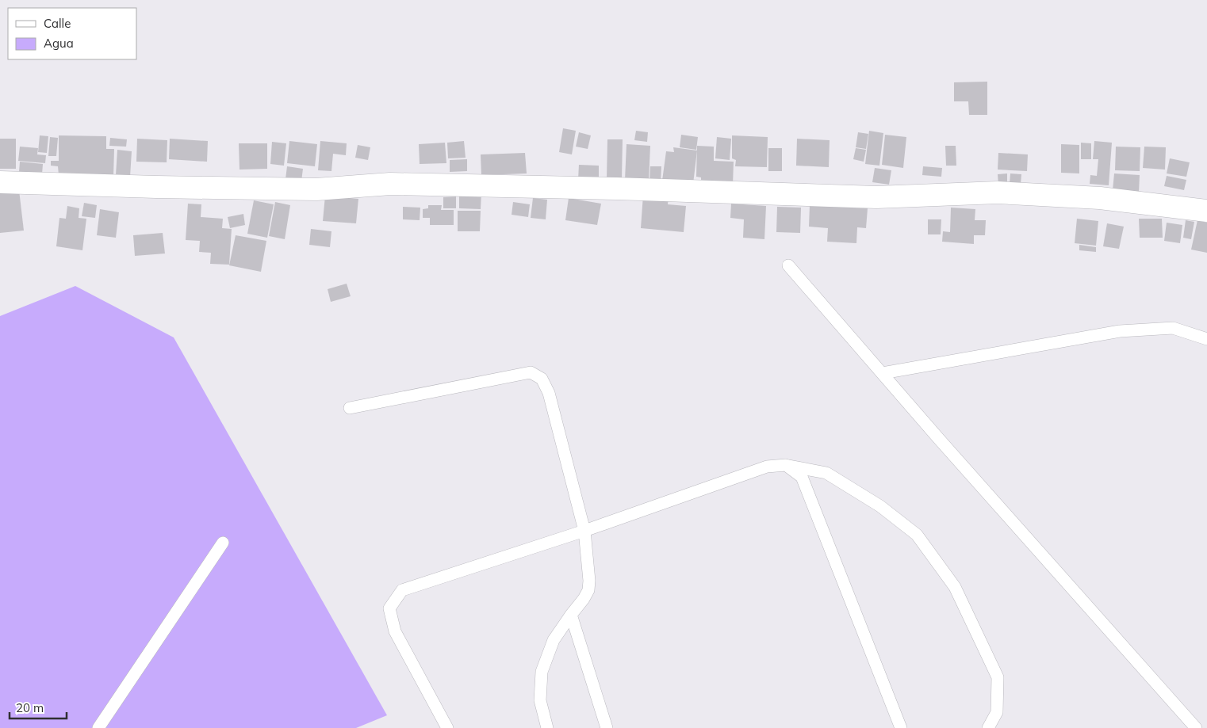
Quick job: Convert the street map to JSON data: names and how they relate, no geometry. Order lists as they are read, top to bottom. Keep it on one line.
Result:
{"legend":["Calle","Agua"],"scale_bar":"20 m"}
